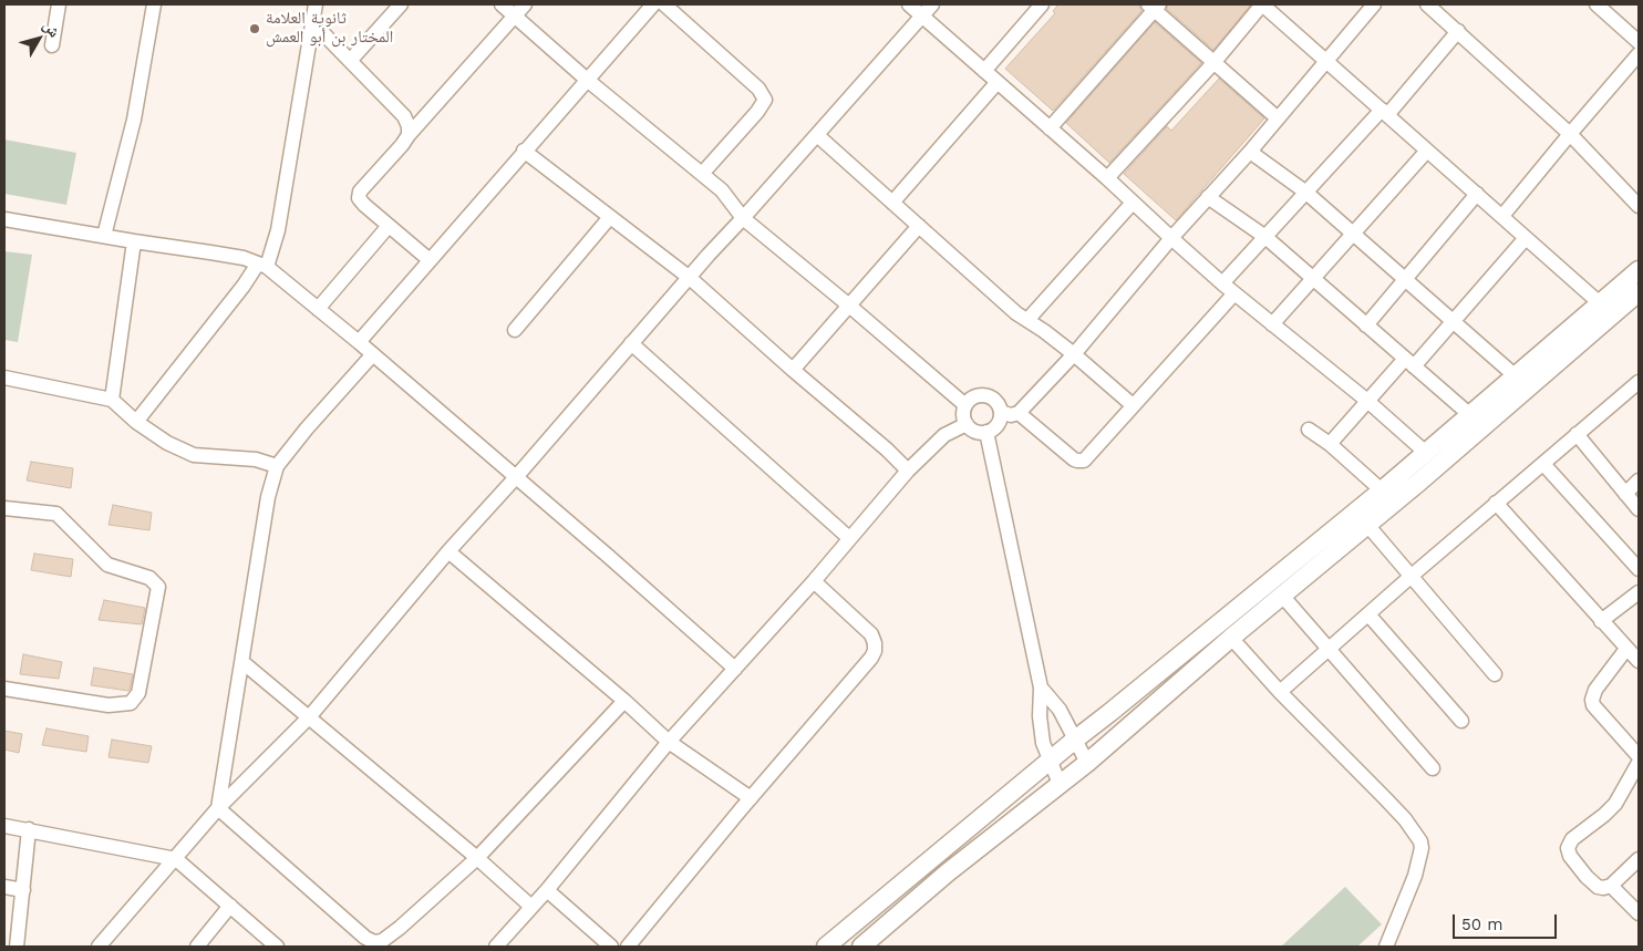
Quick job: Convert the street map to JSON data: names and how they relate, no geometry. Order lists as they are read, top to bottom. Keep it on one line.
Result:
{"places":["ثانوية العلامة المختار بن أبو العمش"],"scale_bar":"50 m","north":"top right"}
